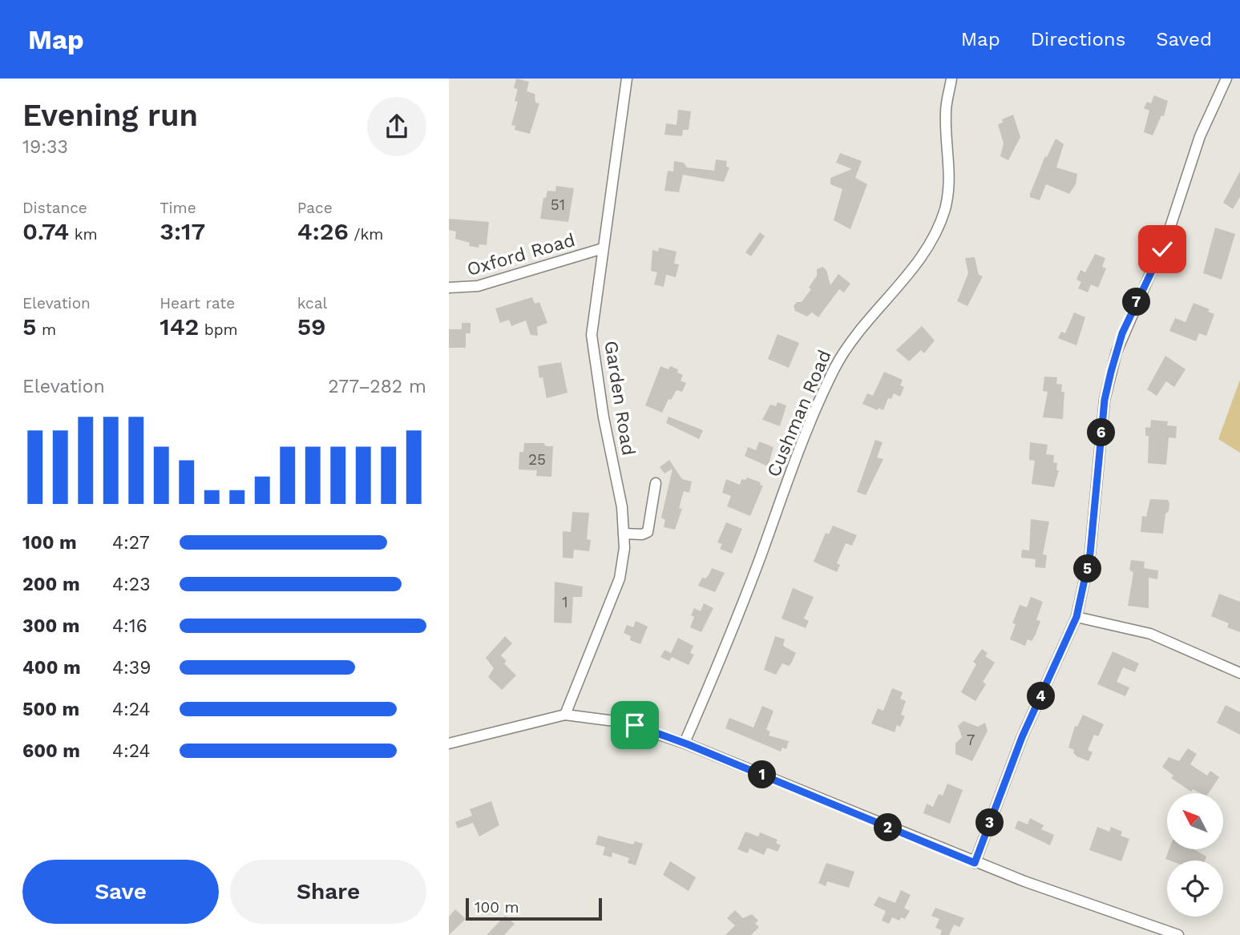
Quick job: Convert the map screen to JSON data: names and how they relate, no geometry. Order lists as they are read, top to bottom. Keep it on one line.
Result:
{"streets":{"street":["Oxford Road","Garden Road","Cushman Road"]},"crossings":[["Oxford Road","Garden Road"]],"house_numbers":["51","25","1","7"],"scale_bar":"100 m","north":"top left","page":{"header":"Map","nav":["Map","Directions","Saved"],"heading":["Evening run","19:33"],"stats":[["Distance","0.74 km"],["Time","3:17"],["Pace","4:26 /km"],["Elevation","5 m"],["Heart rate","142 bpm"],["kcal","59"]],"pins":["7","6","5","4","1","3","2"],"chart":["Elevation","277–282 m"],"list":[{"name":"100 m","note":"4:27"},{"name":"200 m","note":"4:23"},{"name":"300 m","note":"4:16"},{"name":"400 m","note":"4:39"},{"name":"500 m","note":"4:24"},{"name":"600 m","note":"4:24"}],"buttons":["Save","Share"],"scale":"100 m"}}
